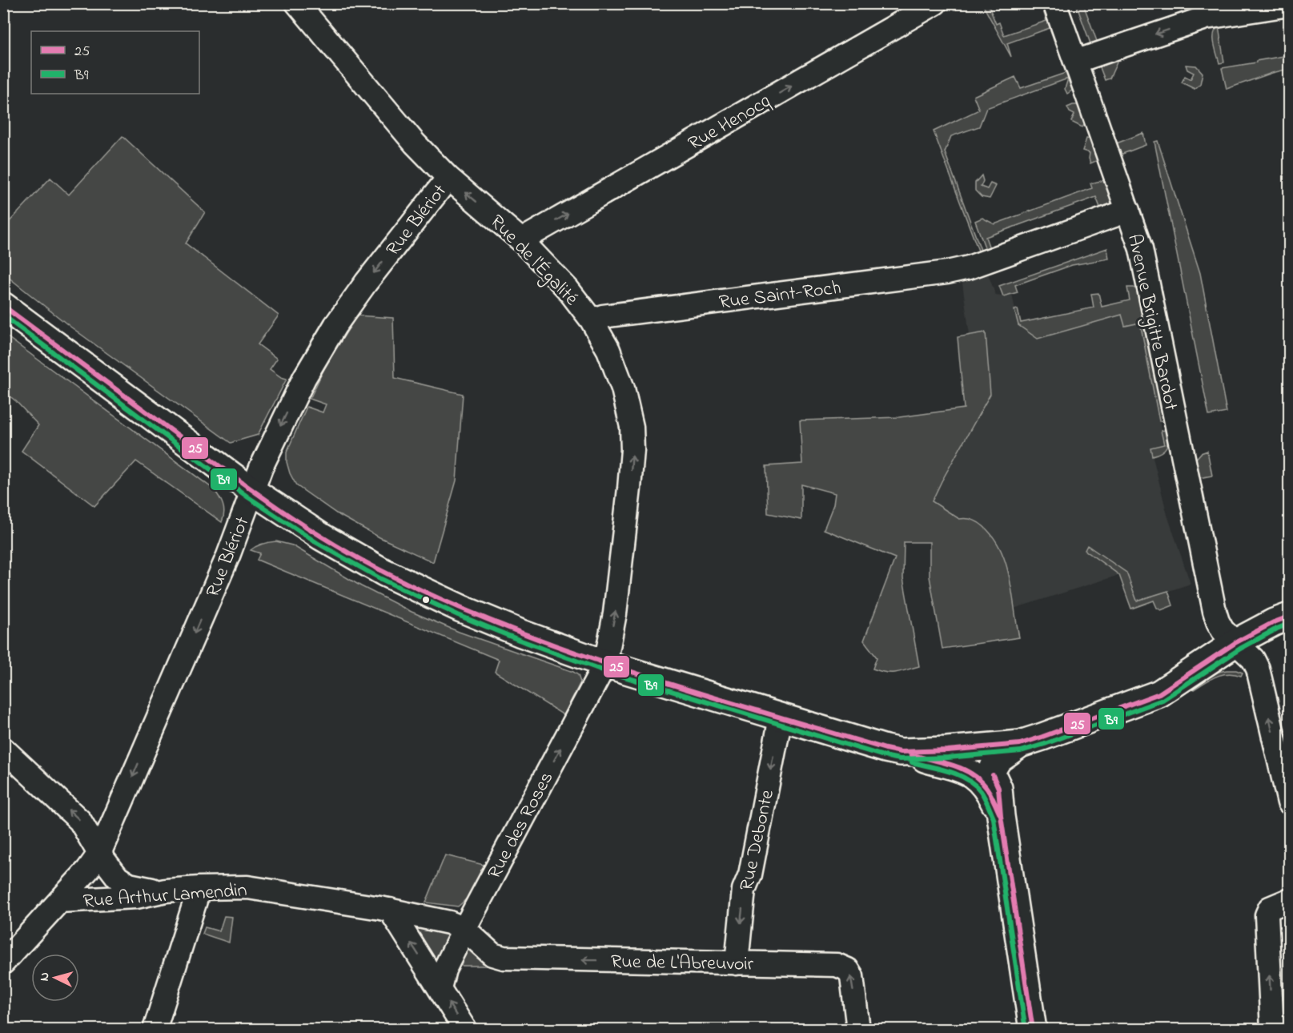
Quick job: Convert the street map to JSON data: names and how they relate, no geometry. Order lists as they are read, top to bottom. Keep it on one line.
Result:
{"streets":{"street":["Rue Henocq","Rue Blériot","Rue de l'Égalité","Rue Saint-Roch","Avenue Brigitte Bardot","Rue des Roses","Rue Debonte","Rue Arthur Lamendin","Rue de L'Abreuvoir"]},"crossings":[["Rue Henocq","Rue de l'Égalité"],["Rue Blériot","Rue de l'Égalité"],["Rue Blériot","Rue Arthur Lamendin"],["Rue de l'Égalité","Rue Saint-Roch"],["Rue de l'Égalité","Rue des Roses"],["Rue Saint-Roch","Avenue Brigitte Bardot"],["Rue des Roses","Rue Arthur Lamendin"],["Rue des Roses","Rue de L'Abreuvoir"],["Rue Debonte","Rue de L'Abreuvoir"],["Rue Arthur Lamendin","Rue de L'Abreuvoir"]],"one_way":["Rue Henocq","Rue Blériot","Rue de l'Égalité","Rue des Roses","Rue Debonte","Rue de L'Abreuvoir"],"lines":["transit line 25","transit line B9"],"legend":["25","B9"],"north":"left"}
